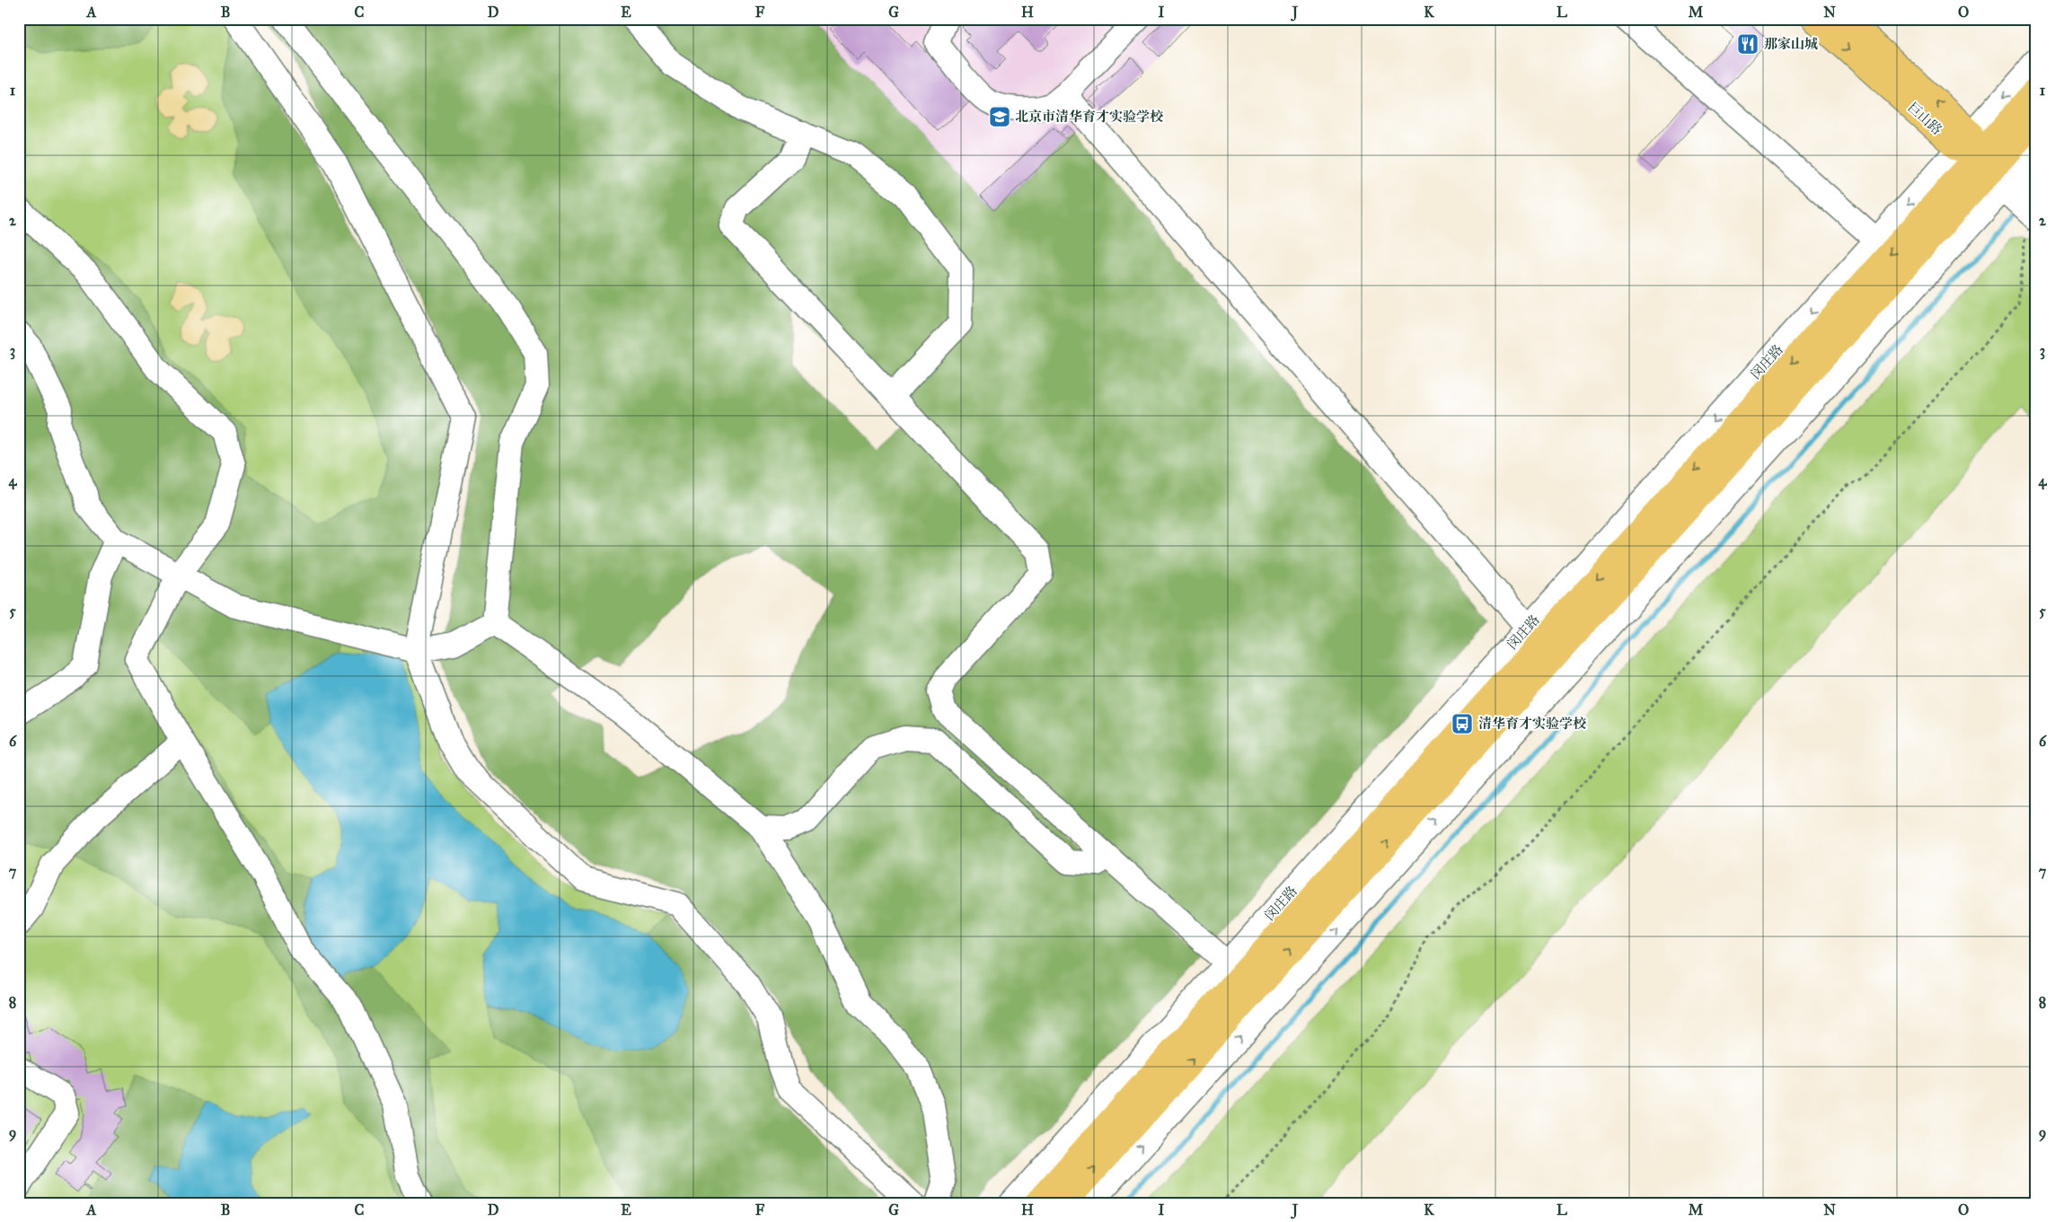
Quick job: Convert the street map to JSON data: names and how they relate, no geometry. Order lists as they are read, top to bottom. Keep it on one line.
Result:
{"streets":{"main road":["巨山路","闵庄路"]},"crossings":[["巨山路","闵庄路"]],"places":{"restaurant":["那家山城"],"school or university":["北京市清华育才实验学校"],"bus stop":["清华育才实验学校"]},"grid":{"columns":["A","B","C","D","E","F","G","H","I","J","K","L","M","N","O"],"rows":["1","2","3","4","5","6","7","8","9"]}}
